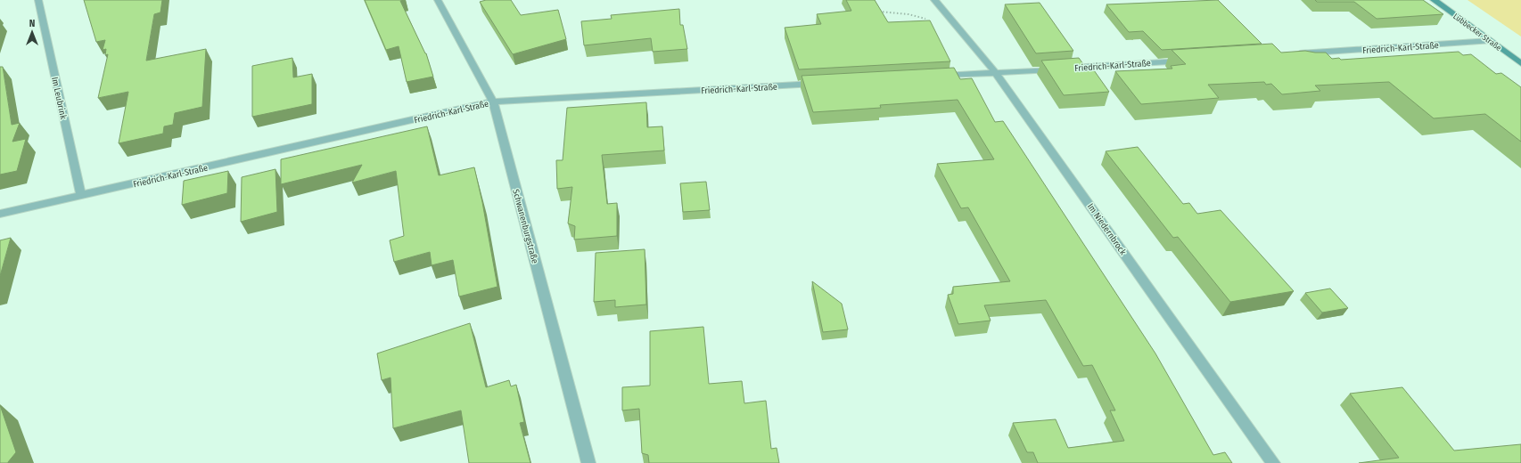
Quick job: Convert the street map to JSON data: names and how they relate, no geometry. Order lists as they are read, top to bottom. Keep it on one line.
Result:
{"streets":{"street":["Lübbecker Straße","Friedrich-Karl-Straße","Im Leubrink","Schwanenburgstraße","Im Niedernbrock"]},"crossings":[["Lübbecker Straße","Friedrich-Karl-Straße"],["Friedrich-Karl-Straße","Im Leubrink"],["Friedrich-Karl-Straße","Schwanenburgstraße"],["Friedrich-Karl-Straße","Im Niedernbrock"]],"north":"top"}
